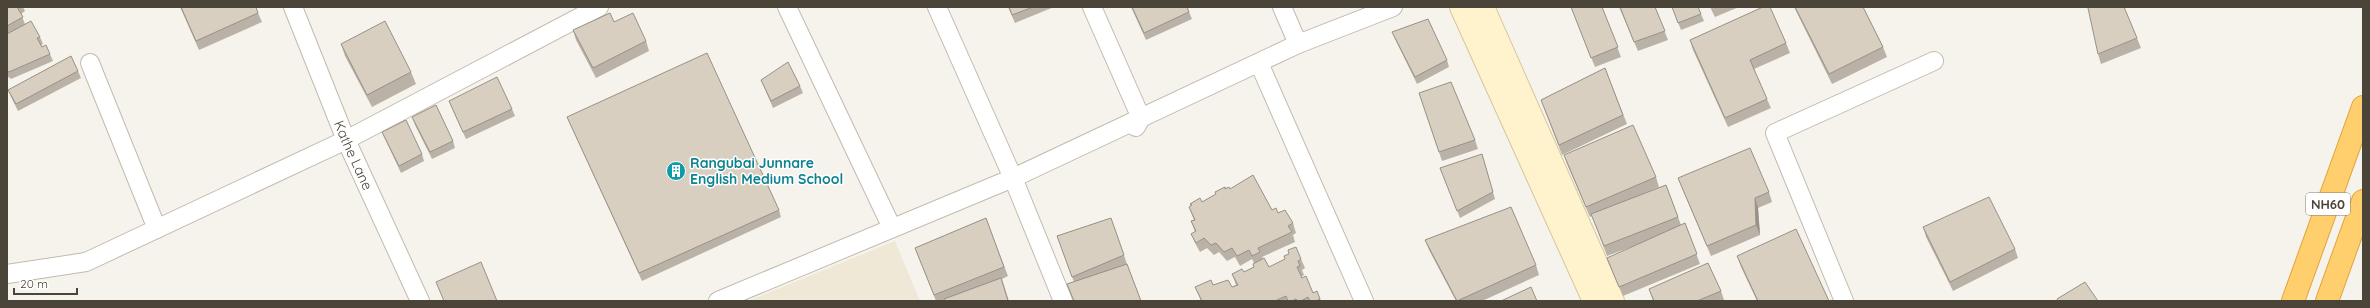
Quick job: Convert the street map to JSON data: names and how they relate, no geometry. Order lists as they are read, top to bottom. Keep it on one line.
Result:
{"streets":{"highway":["NH60"],"street":["Kathe Lane"]},"places":{"building":["Rangubai Junnare English Medium School"]},"scale_bar":"20 m"}
